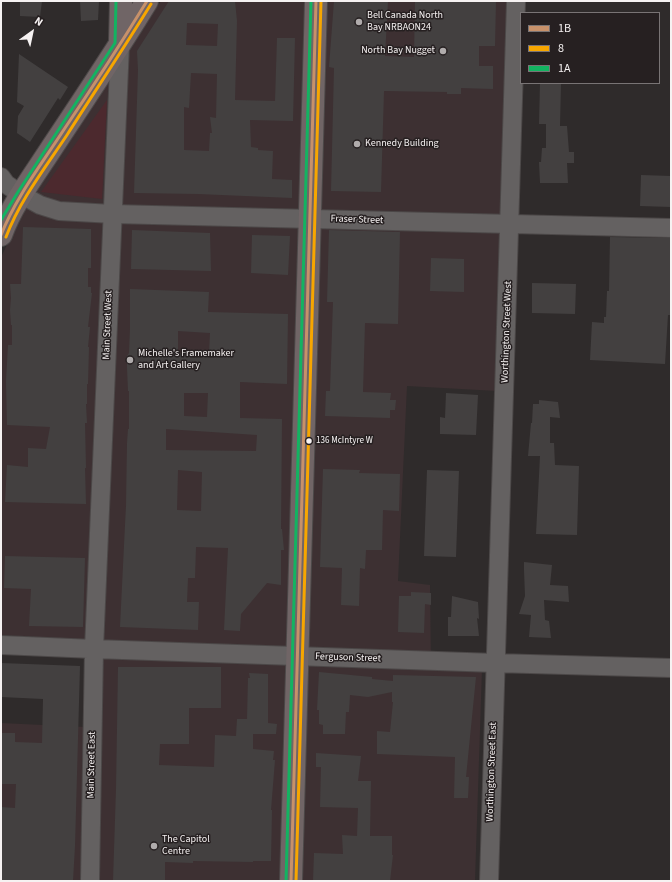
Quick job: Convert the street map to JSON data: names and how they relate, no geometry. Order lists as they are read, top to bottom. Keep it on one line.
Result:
{"streets":{"main road":["Main Street West"],"street":["Fraser Street","Worthington Street West","Ferguson Street","Main Street East","Worthington Street East"]},"crossings":[["Fraser Street","Main Street West"],["Fraser Street","Worthington Street West"],["Main Street West","Ferguson Street"],["Main Street West","Main Street East"],["Worthington Street West","Ferguson Street"],["Worthington Street West","Worthington Street East"],["Ferguson Street","Main Street East"],["Ferguson Street","Worthington Street East"]],"places":["Bell Canada North Bay NRBAON24","North Bay Nugget","Kennedy Building","Michelle's Framemaker and Art Gallery","136 McIntyre W","The Capitol Centre"],"lines":["transit line 1B","transit line 8","transit line 1A"],"legend":["1B","8","1A"],"north":"top right"}
